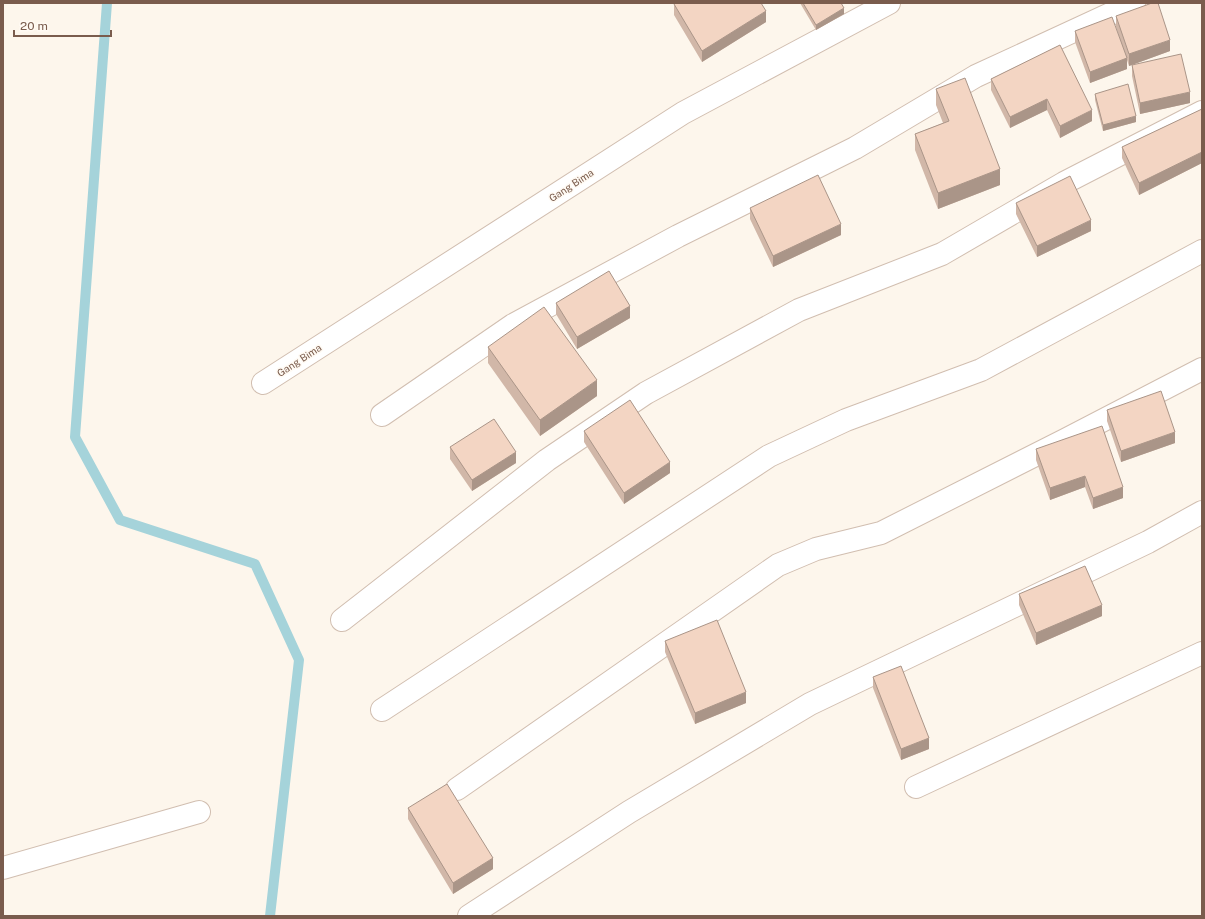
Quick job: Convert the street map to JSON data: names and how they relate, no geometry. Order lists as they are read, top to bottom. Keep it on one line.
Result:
{"streets":{"street":["Gang Bima"]},"scale_bar":"20 m"}
